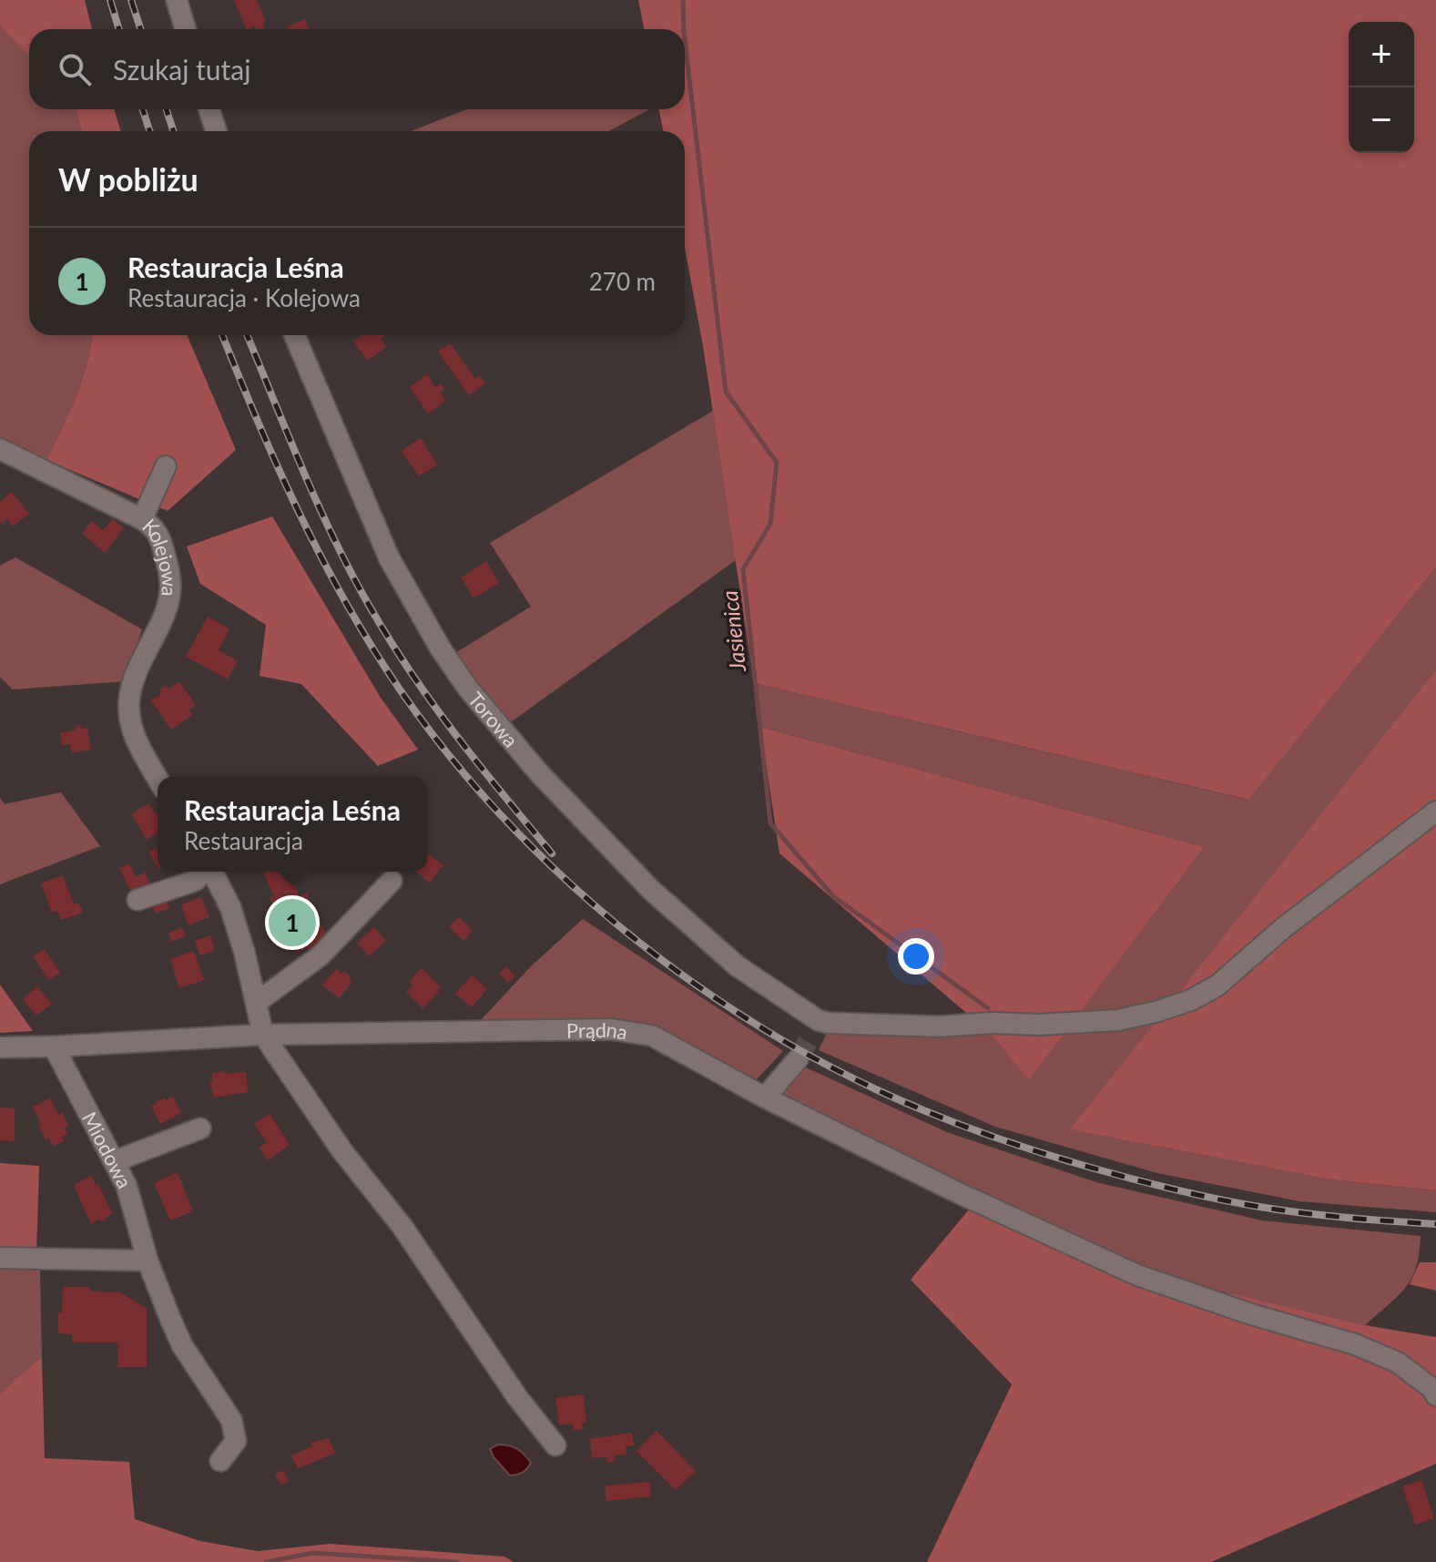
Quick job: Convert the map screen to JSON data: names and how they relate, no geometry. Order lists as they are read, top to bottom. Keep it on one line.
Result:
{"streets":{"street":["Kolejowa","Torowa","Prądna","Miodowa"]},"crossings":[["Prądna","Miodowa"]],"water":["Jasienica"],"page":{"map_buttons":["+","−"],"search":"Szukaj tutaj","heading":"W pobliżu","list":[{"mark":"1","name":"Restauracja Leśna","note":"Restauracja · Kolejowa","value":"270 m"}],"popup":["Restauracja Leśna","Restauracja"],"pins":"1"}}
